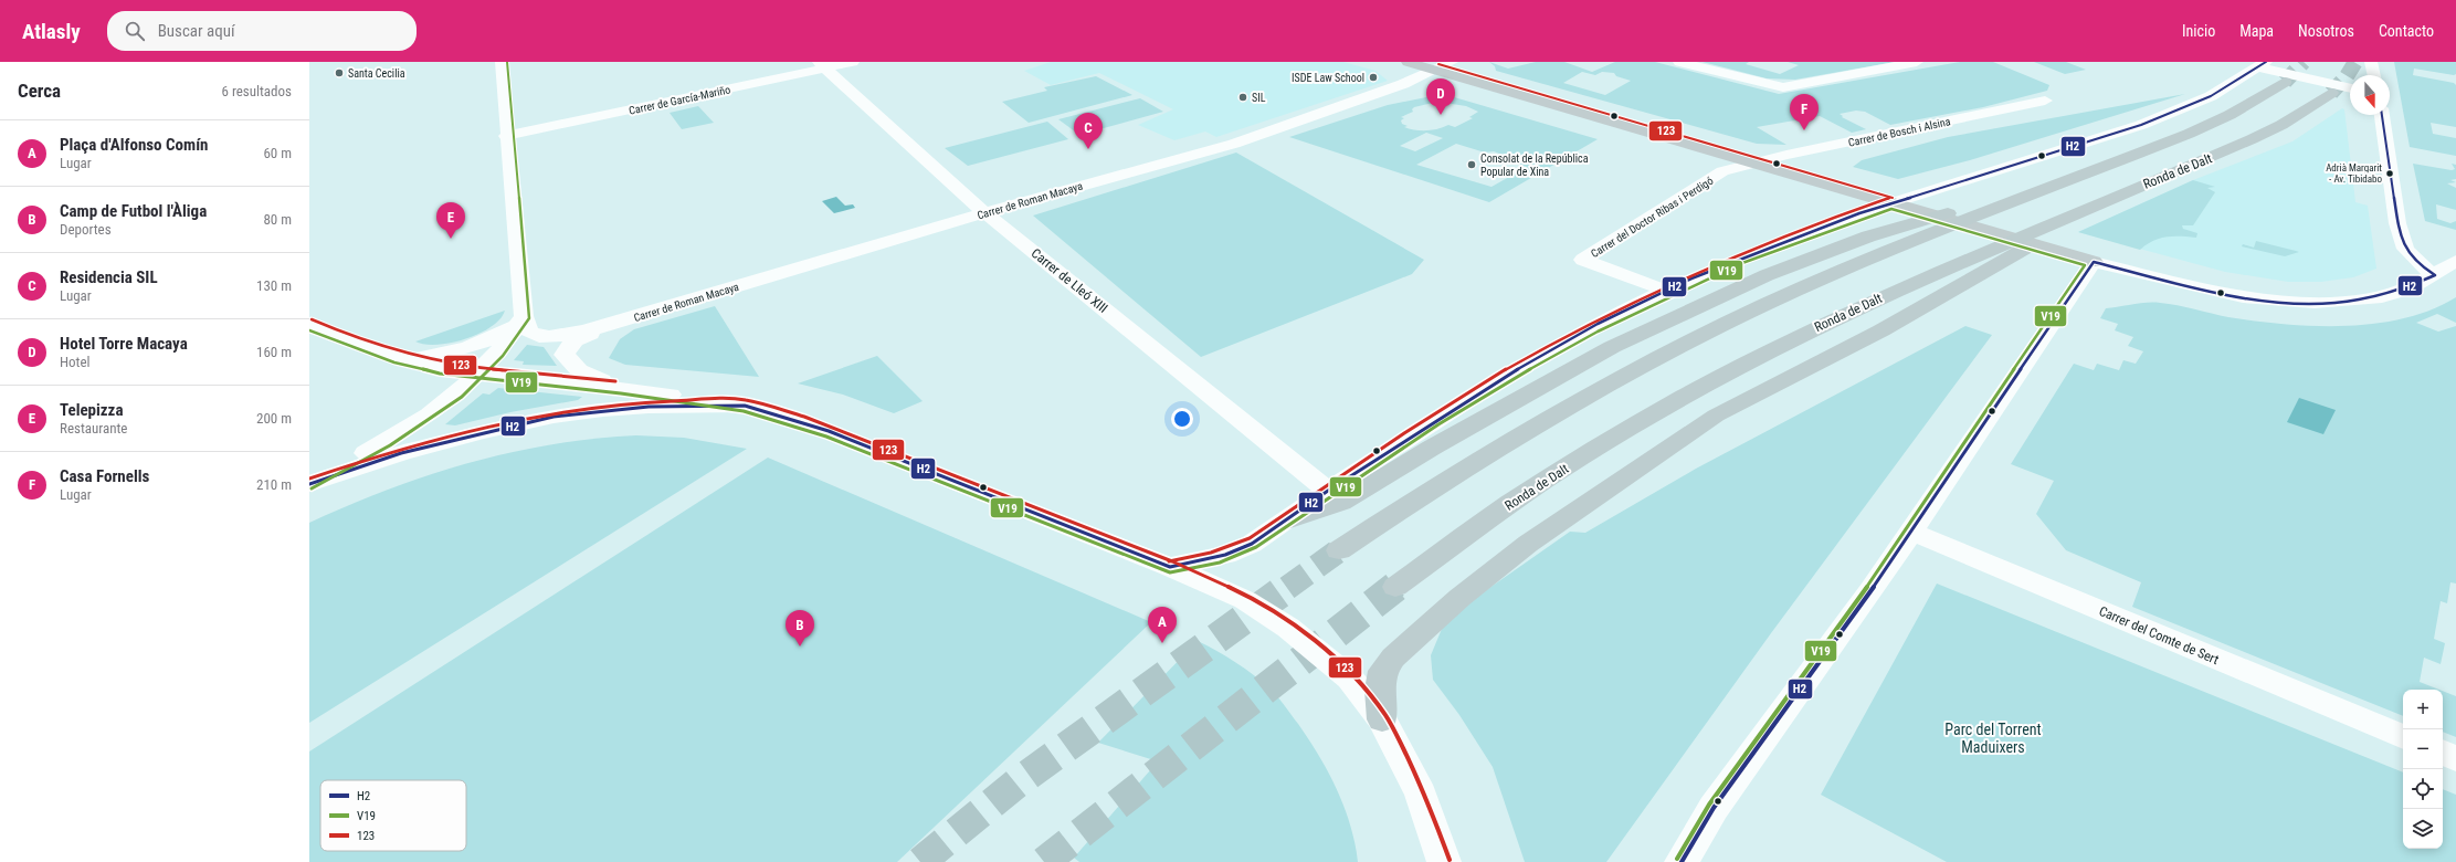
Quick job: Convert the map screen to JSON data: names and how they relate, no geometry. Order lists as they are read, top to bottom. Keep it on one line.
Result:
{"streets":{"highway":["Ronda de Dalt"],"street":["Carrer de García-Mariño","Carrer de Bosch i Alsina","Carrer de Roman Macaya","Carrer del Doctor Ribas i Perdigó","Carrer de Lleó XIII","Carrer del Comte de Sert"]},"crossings":[["Carrer de García-Mariño","Carrer de Lleó XIII"],["Carrer de Bosch i Alsina","Carrer del Doctor Ribas i Perdigó"],["Carrer de Roman Macaya","Carrer de Lleó XIII"]],"parks":["Parc del Torrent Maduixers"],"places":["Santa Cecilia","ISDE Law School","SIL","Consolat de la República Popular de Xina","Adrià Margarit - Av. Tibidabo"],"lines":["transit line H2","transit line V19","transit line 123"],"legend":["H2","V19","123"],"north":"bottom","page":{"header":"Atlasly","search":"Buscar aquí","nav":["Inicio","Mapa","Nosotros","Contacto"],"heading":["Cerca","6 resultados"],"pins":["D","F","C","E","A","B"],"list":[{"mark":"A","name":"Plaça d'Alfonso Comín","note":"Lugar","value":"60 m"},{"mark":"B","name":"Camp de Futbol l'Àliga","note":"Deportes","value":"80 m"},{"mark":"C","name":"Residencia SIL","note":"Lugar","value":"130 m"},{"mark":"D","name":"Hotel Torre Macaya","note":"Hotel","value":"160 m"},{"mark":"E","name":"Telepizza","note":"Restaurante","value":"200 m"},{"mark":"F","name":"Casa Fornells","note":"Lugar","value":"210 m"}],"map_buttons":["+","−"]}}
